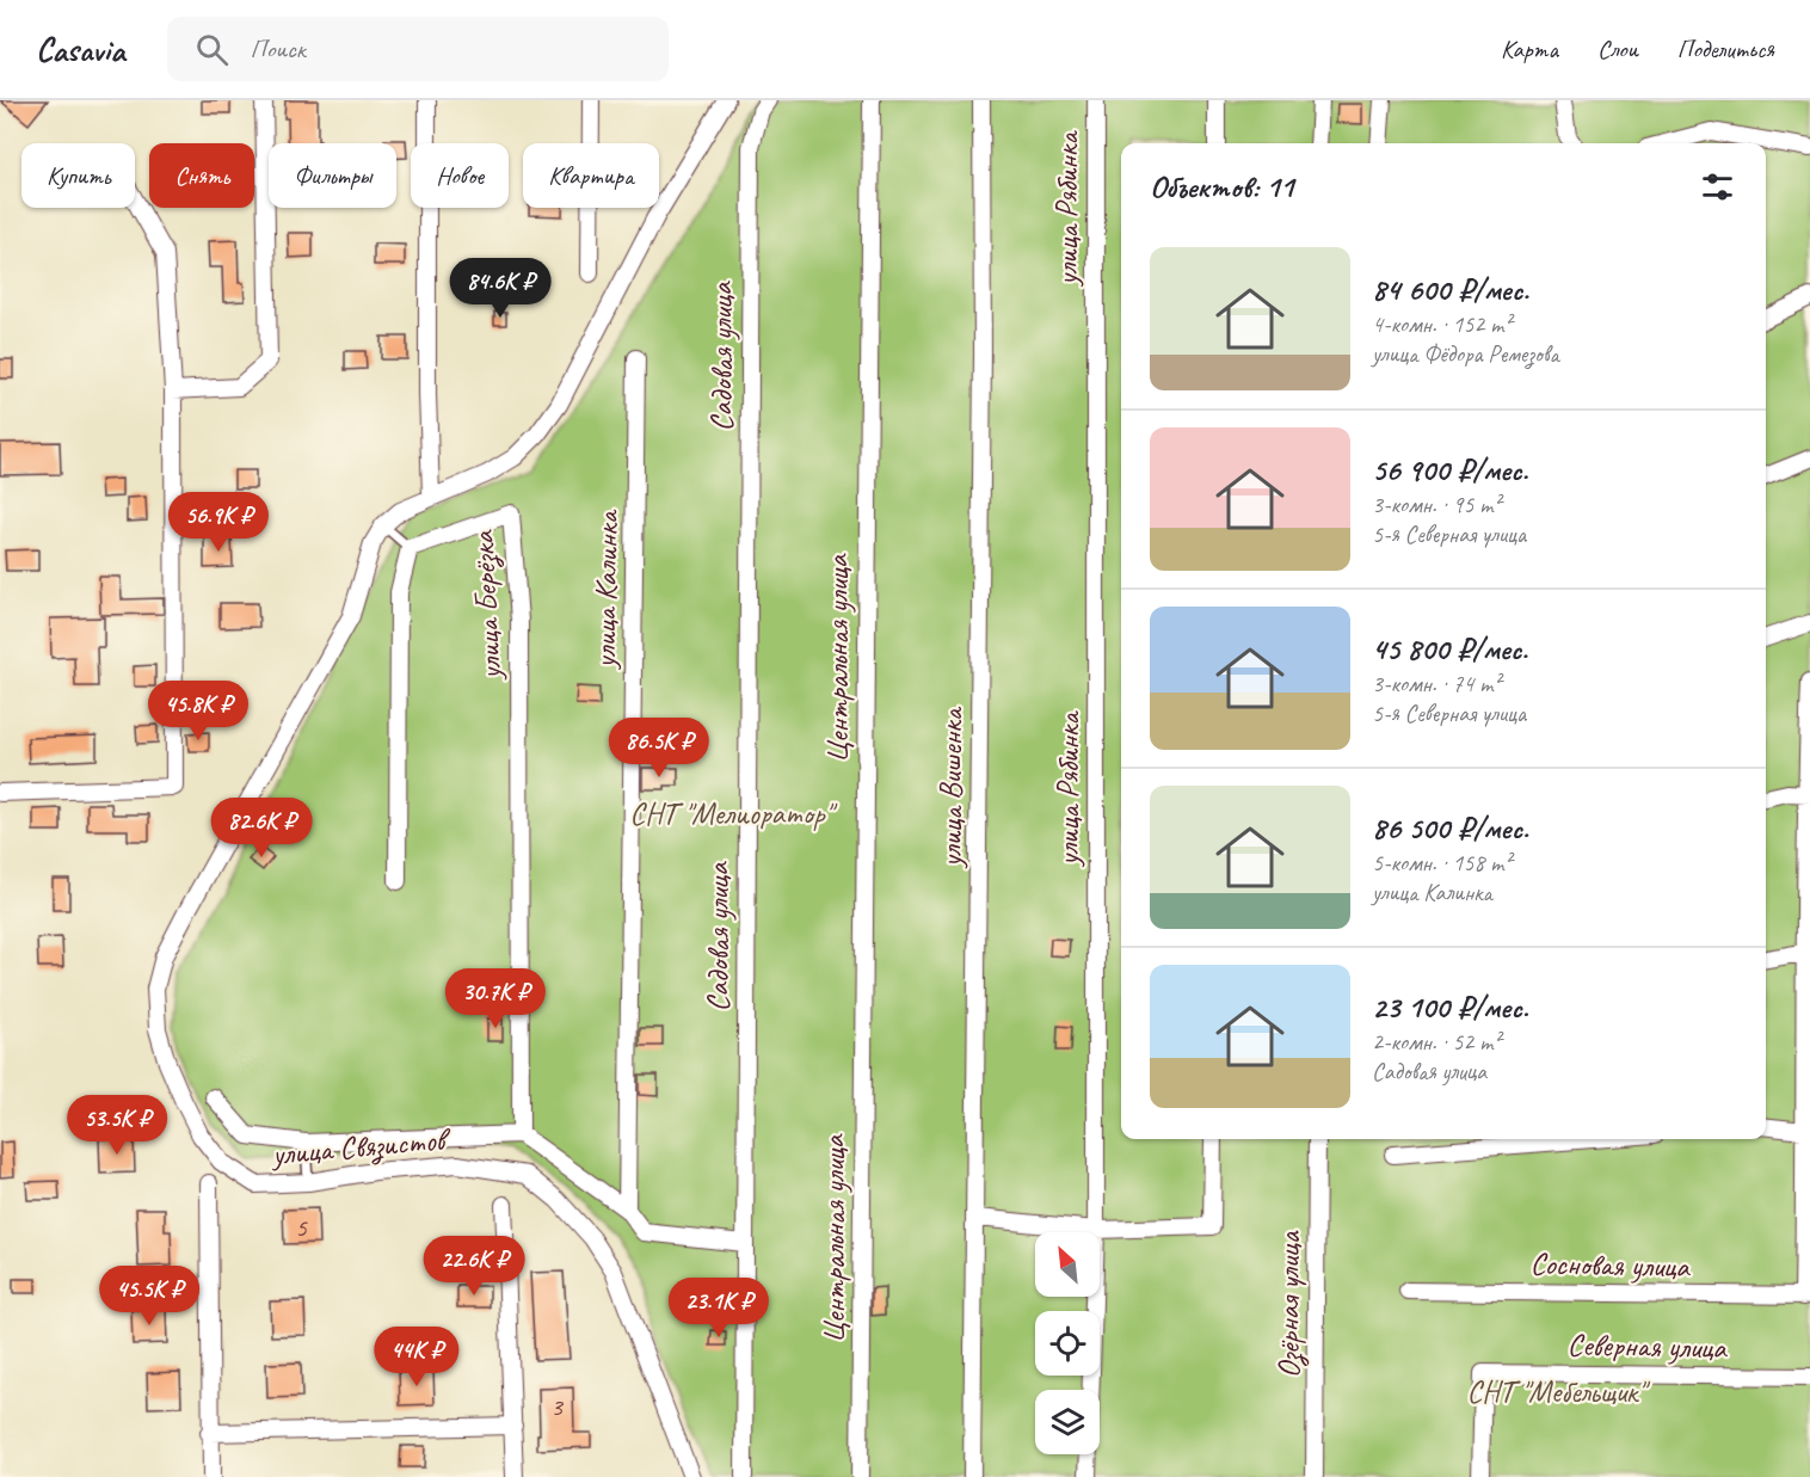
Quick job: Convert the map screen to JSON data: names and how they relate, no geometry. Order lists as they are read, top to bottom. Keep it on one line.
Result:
{"streets":{"street":["улица Рябинка","Садовая улица","улица Калинка","улица Берёзка","Центральная улица","улица Вишенка","улица Связистов","Сосновая улица","Озёрная улица","Северная улица"]},"parks":["СНТ \"Мелиоратор\"","СНТ \"Мебельщик\""],"house_numbers":["5","3"],"north":"top left","page":{"header":"Casavia","search":"Поиск","nav":["Карта","Слои","Поделиться"],"chip":["Купить","Снять","Фильтры","Новое","Квартира"],"heading":"Объектов: 11","list":[{"name":"84 600 ₽/мес.","note":"4-комн. · 152 m² · улица Фёдора Ремезова"},{"name":"56 900 ₽/мес.","note":"3-комн. · 95 m² · 5-я Северная улица"},{"name":"45 800 ₽/мес.","note":"3-комн. · 74 m² · 5-я Северная улица"},{"name":"86 500 ₽/мес.","note":"5-комн. · 158 m² · улица Калинка"},{"name":"23 100 ₽/мес.","note":"2-комн. · 52 m² · Садовая улица"}],"price":["84.6K ₽","56.9K ₽","45.8K ₽","86.5K ₽","82.6K ₽","30.7K ₽","53.5K ₽","22.6K ₽","45.5K ₽","23.1K ₽","44K ₽"]}}
